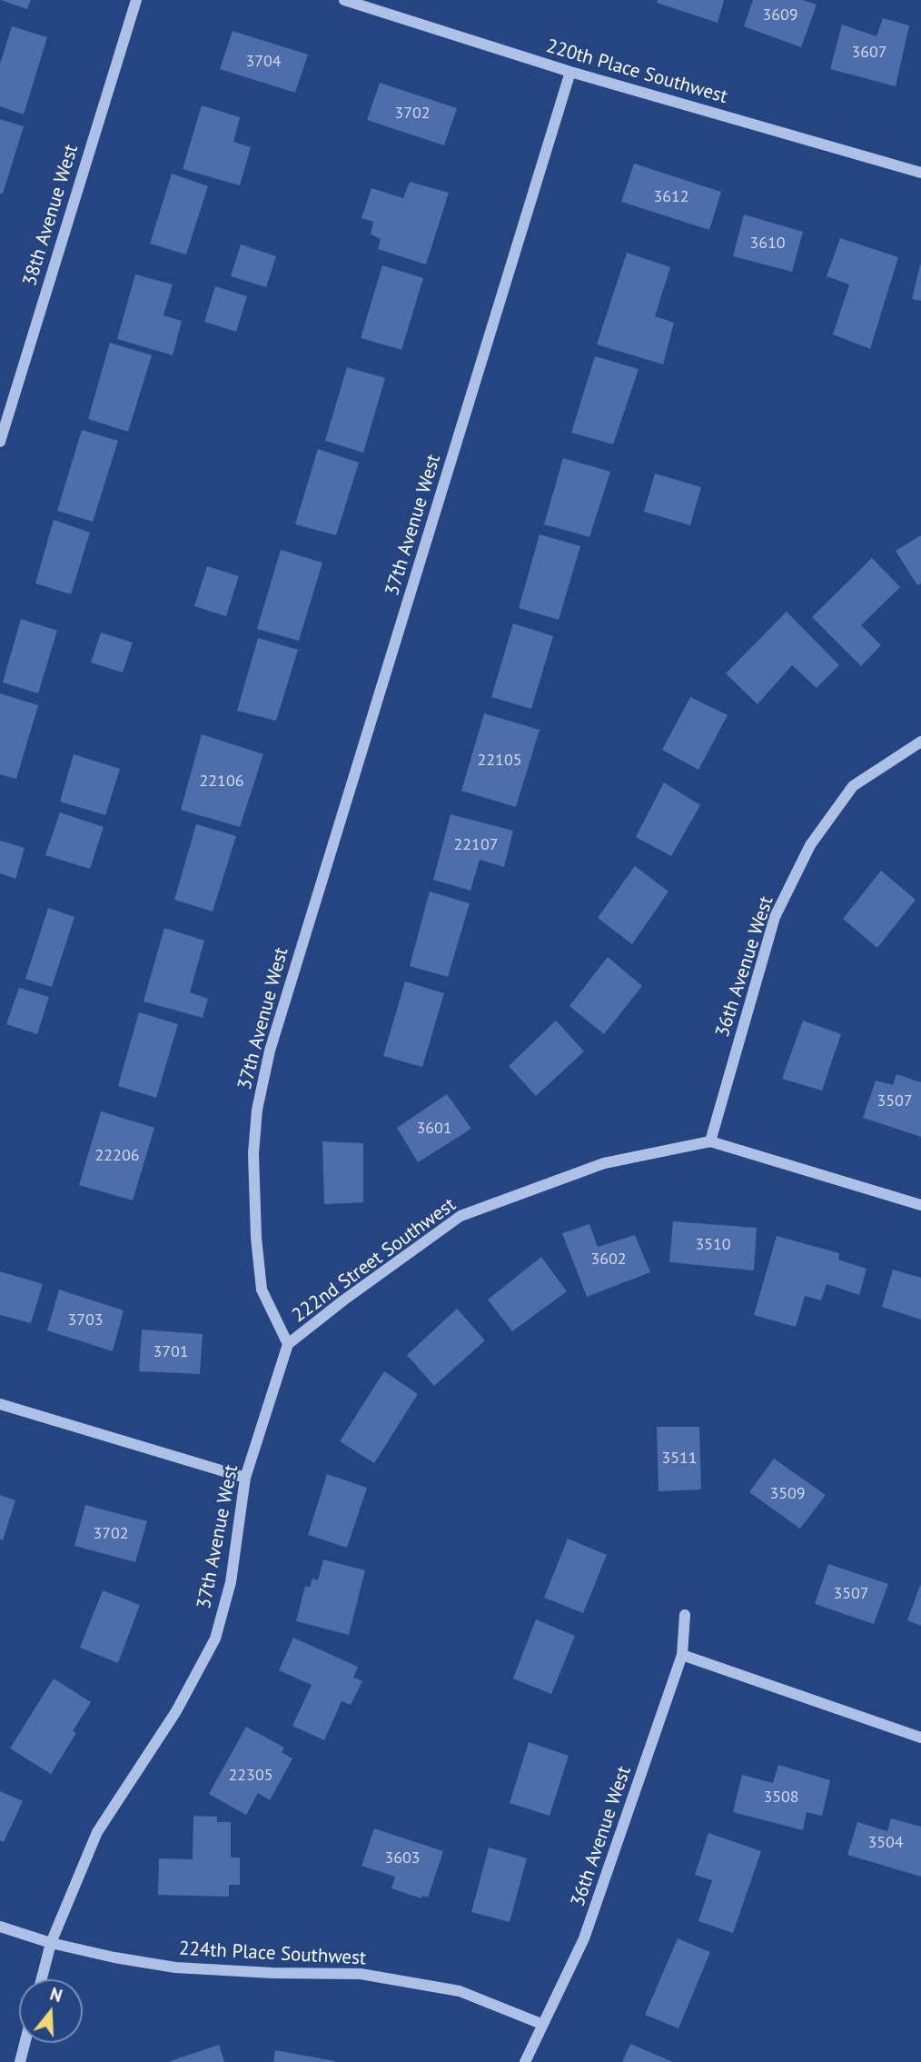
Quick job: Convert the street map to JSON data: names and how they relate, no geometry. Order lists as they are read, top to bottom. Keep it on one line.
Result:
{"streets":{"street":["220th Place Southwest","38th Avenue West","37th Avenue West","36th Avenue West","222nd Street Southwest","224th Place Southwest"]},"crossings":[["220th Place Southwest","37th Avenue West"],["37th Avenue West","222nd Street Southwest"],["37th Avenue West","224th Place Southwest"],["36th Avenue West","222nd Street Southwest"],["36th Avenue West","224th Place Southwest"]],"house_numbers":["3609","3607","3704","3702","3612","3610","22105","22106","22107","3507","3601","22206","3510","3602","3703","3701","3511","3509","3702","3507","22305","3508","3504","3603"],"north":"top"}
